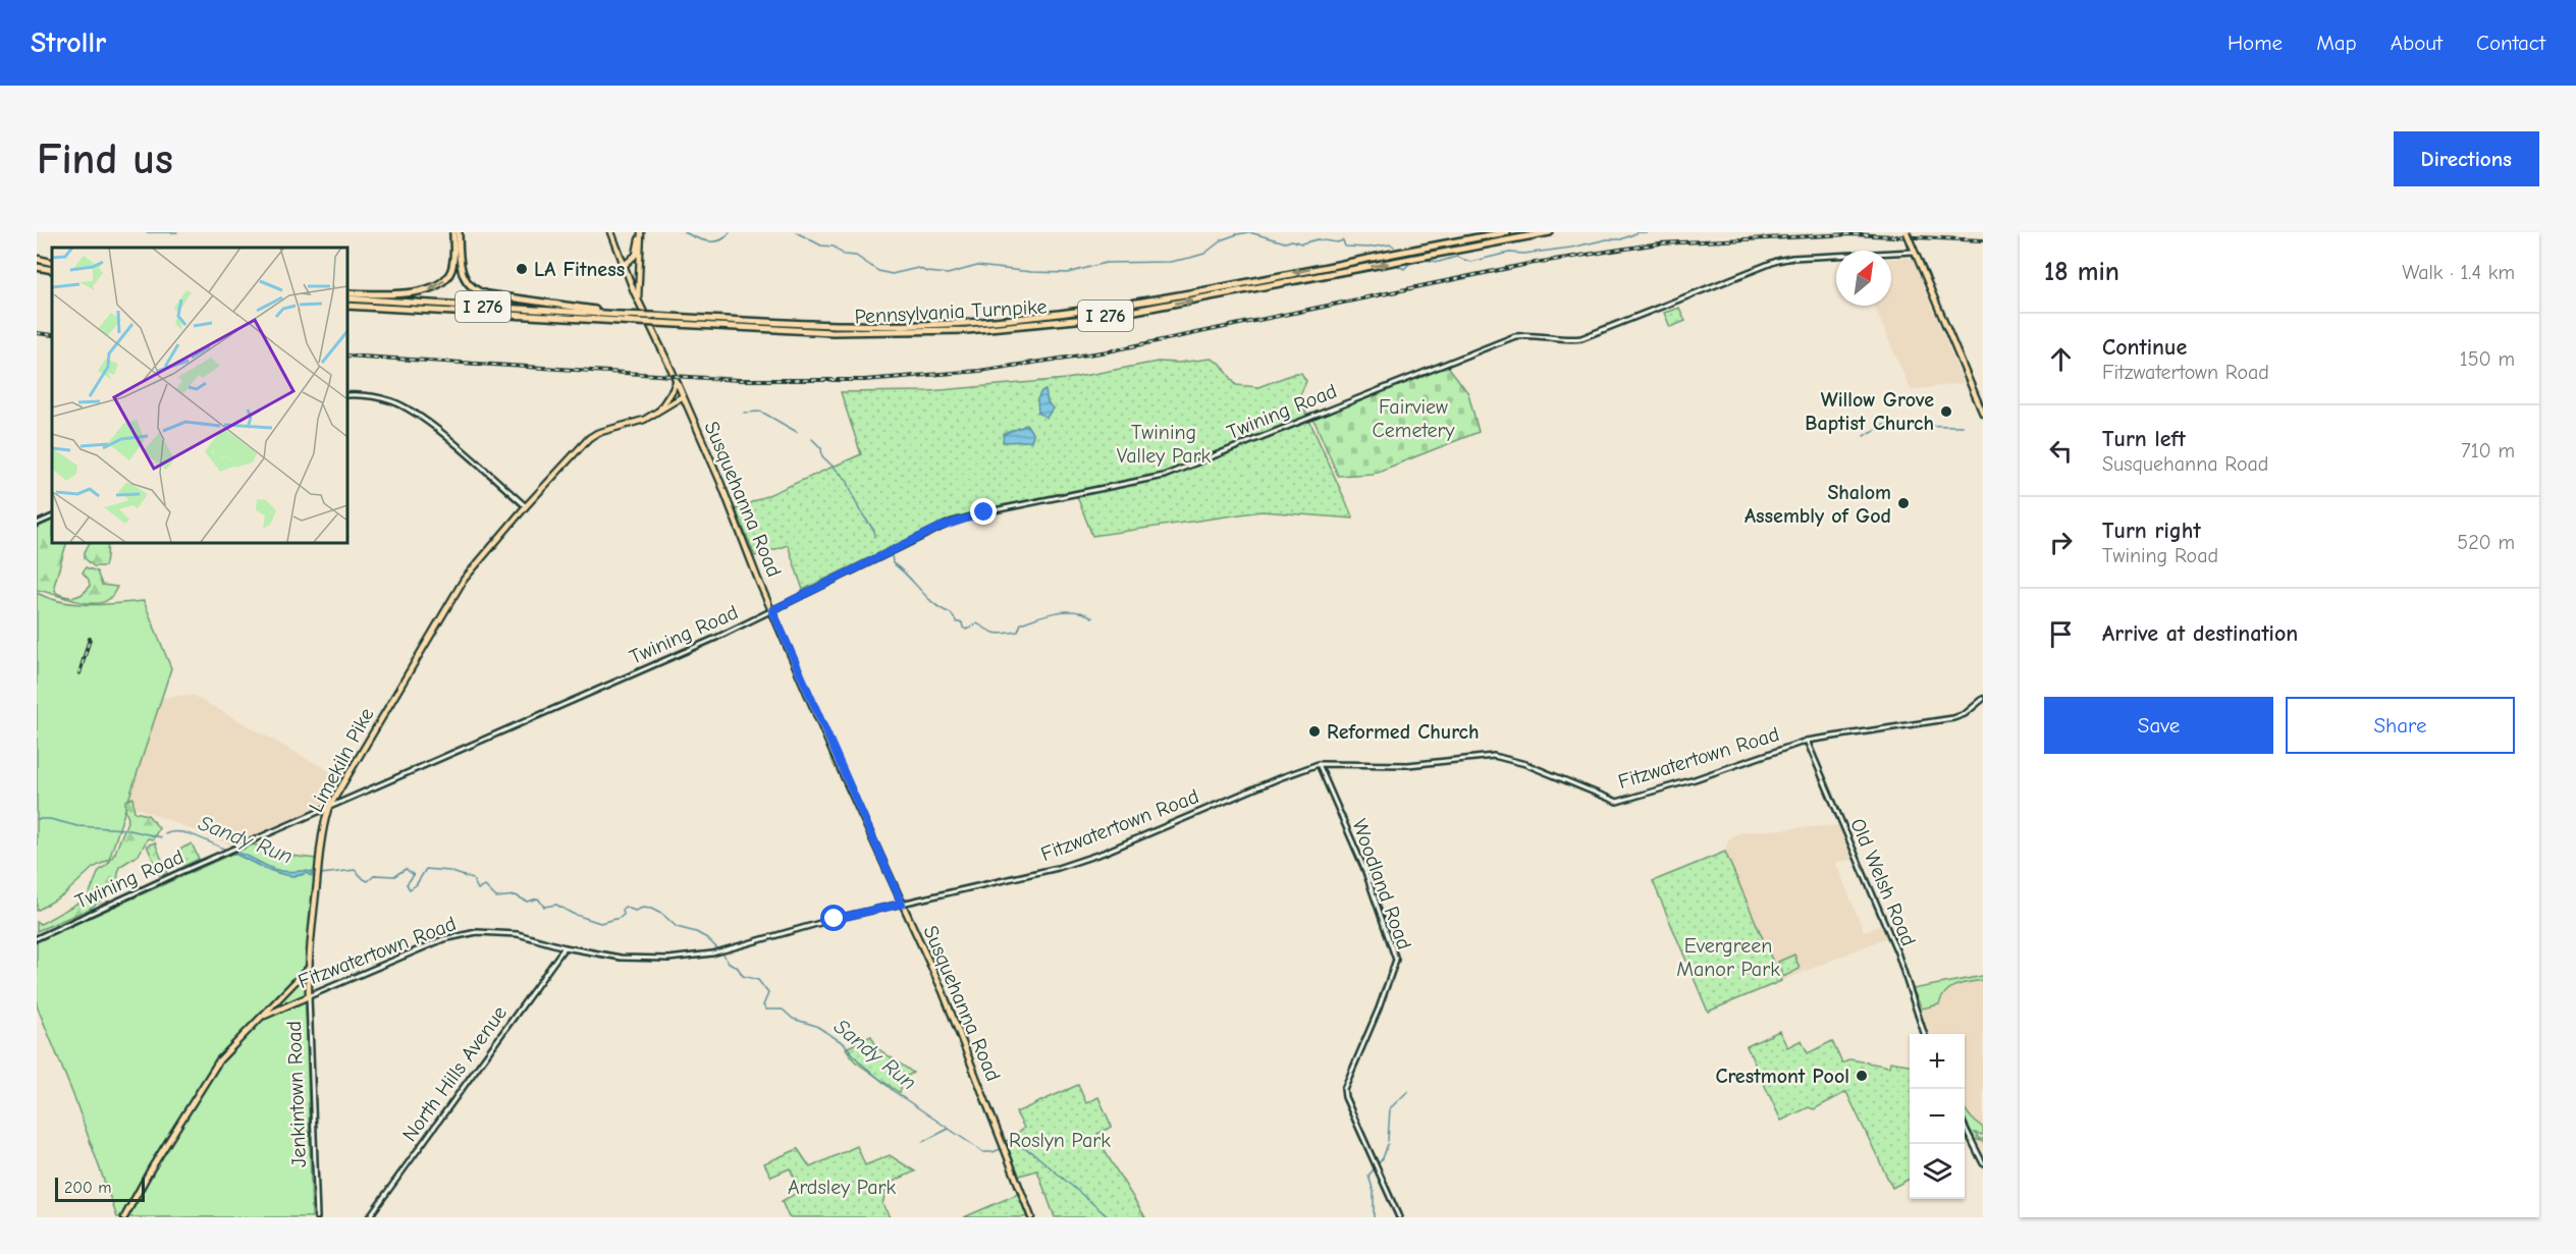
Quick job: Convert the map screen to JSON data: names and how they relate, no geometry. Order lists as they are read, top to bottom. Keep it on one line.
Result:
{"streets":{"highway":["I 276","Pennsylvania Turnpike"],"main road":["Susquehanna Road","Fitzwatertown Road","Limekiln Pike","Jenkintown Road"],"street":["Twining Road","Old Welsh Road","Woodland Road","North Hills Avenue"]},"crossings":[["Twining Road","Susquehanna Road"],["Twining Road","Limekiln Pike"],["Susquehanna Road","Fitzwatertown Road"],["Susquehanna Road","Limekiln Pike"],["Fitzwatertown Road","Old Welsh Road"],["Fitzwatertown Road","Woodland Road"],["Fitzwatertown Road","North Hills Avenue"],["Fitzwatertown Road","Jenkintown Road"],["Limekiln Pike","Jenkintown Road"]],"water":["Sandy Run"],"parks":["Fairview Cemetery","Twining Valley Park","Evergreen Manor Park","Roslyn Park","Ardsley Park"],"places":["LA Fitness","Willow Grove Baptist Church","Shalom Assembly of God","Reformed Church","Crestmont Pool"],"scale_bar":"200 m","north":"top right","page":{"header":"Strollr","nav":["Home","Map","About","Contact"],"buttons":["Directions",["Save","Share"]],"title":"Find us","heading":["18 min","Walk · 1.4 km"],"list":[["Continue","Fitzwatertown Road","150 m"],["Turn left","Susquehanna Road","710 m"],["Turn right","Twining Road","520 m"],"Arrive at destination"],"map_buttons":["+","−"],"scale":"200 m"}}
